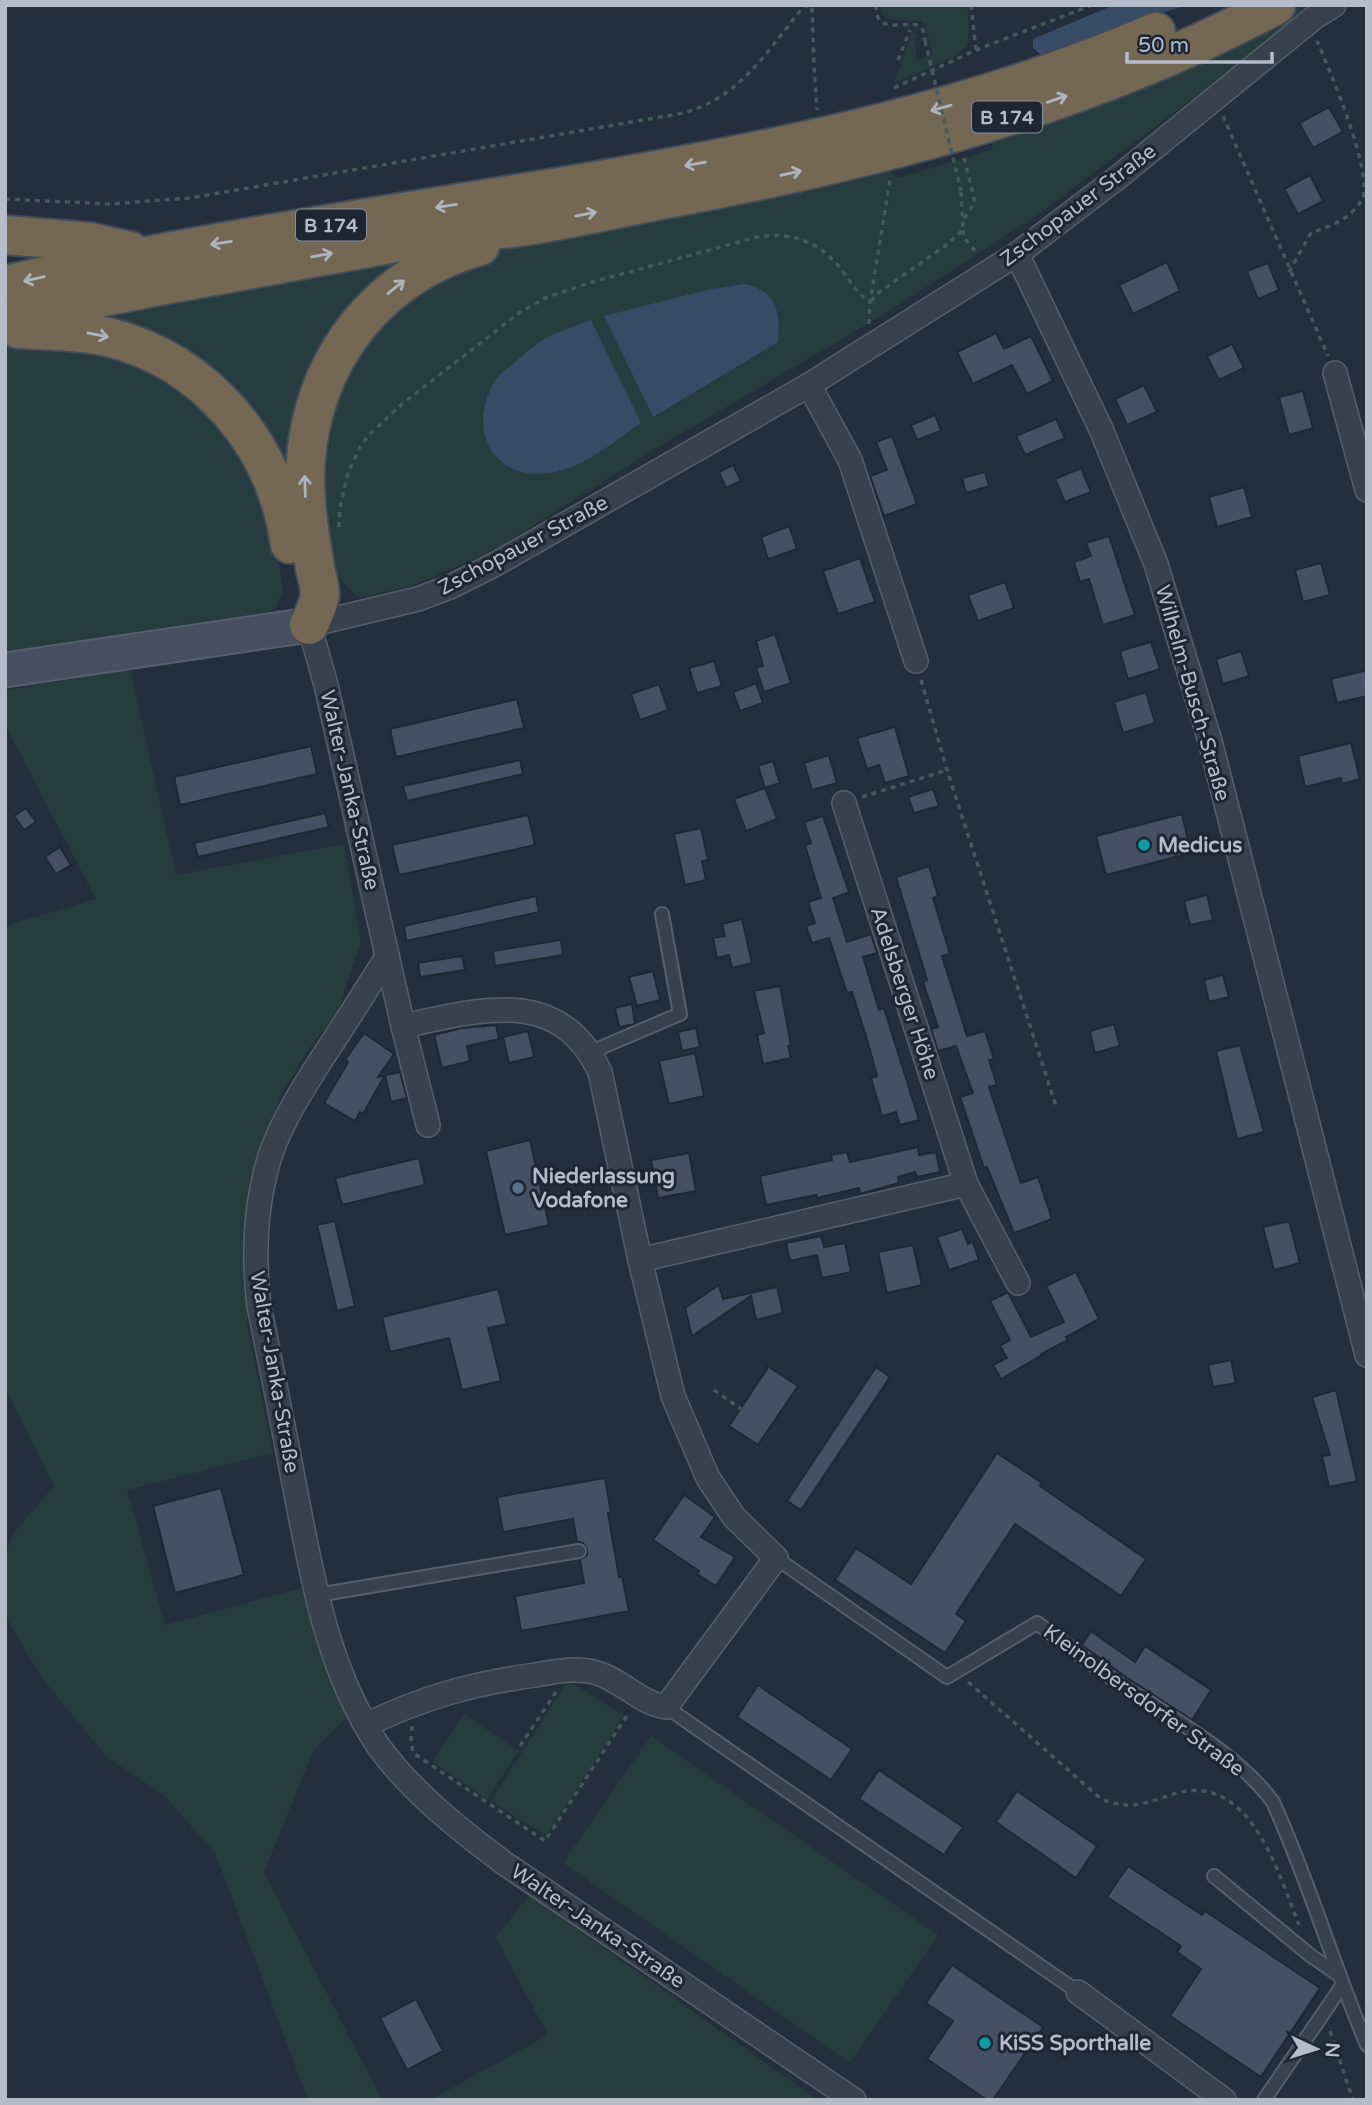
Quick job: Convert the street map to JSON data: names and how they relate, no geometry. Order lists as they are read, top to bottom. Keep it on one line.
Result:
{"streets":{"highway":["B 174"],"street":["Zschopauer Straße","Wilhelm-Busch-Straße","Walter-Janka-Straße","Adelsberger Höhe"],"lane":["Kleinolbersdorfer Straße"]},"crossings":[["B 174","Zschopauer Straße"],["Zschopauer Straße","Wilhelm-Busch-Straße"],["Zschopauer Straße","Walter-Janka-Straße"]],"places":["Medicus","Niederlassung Vodafone","KiSS Sporthalle"],"scale_bar":"50 m","north":"right"}
